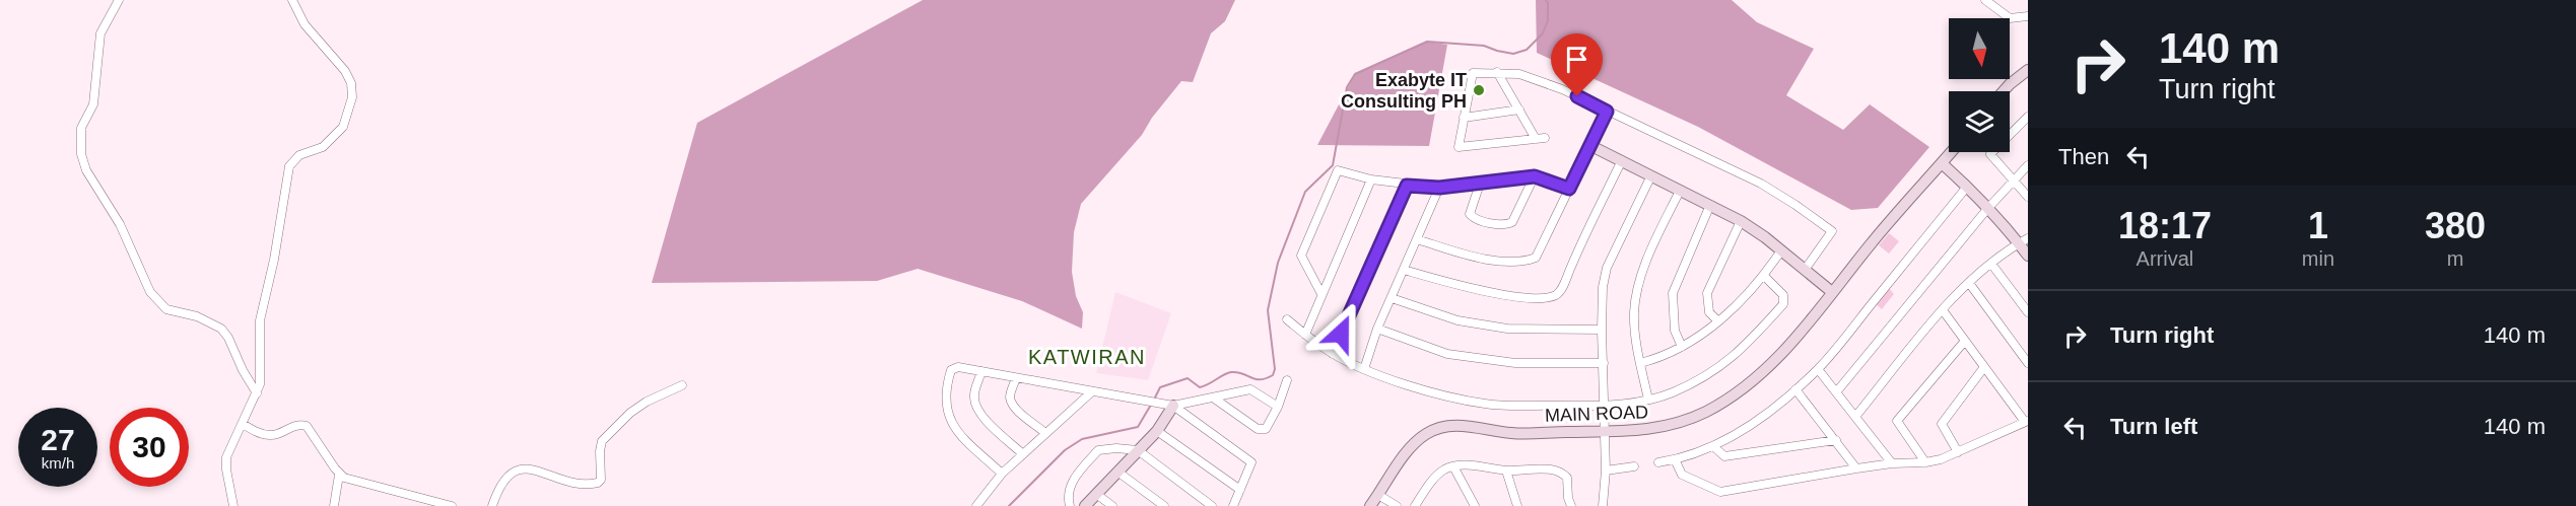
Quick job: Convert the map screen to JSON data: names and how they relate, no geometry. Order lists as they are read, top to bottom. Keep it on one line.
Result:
{"streets":{"street":["MAIN ROAD"]},"districts":["KATWIRAN"],"places":["Exabyte IT Consulting PH"],"north":"bottom","page":{"turn":["140 m","Turn right"],"then":"Then","eta":["18:17","Arrival","1","min","380","m"],"list":[{"name":"Turn right","value":"140 m"},{"name":"Turn left","value":"140 m"}],"speed":"27 km/h","limit":"30"}}
